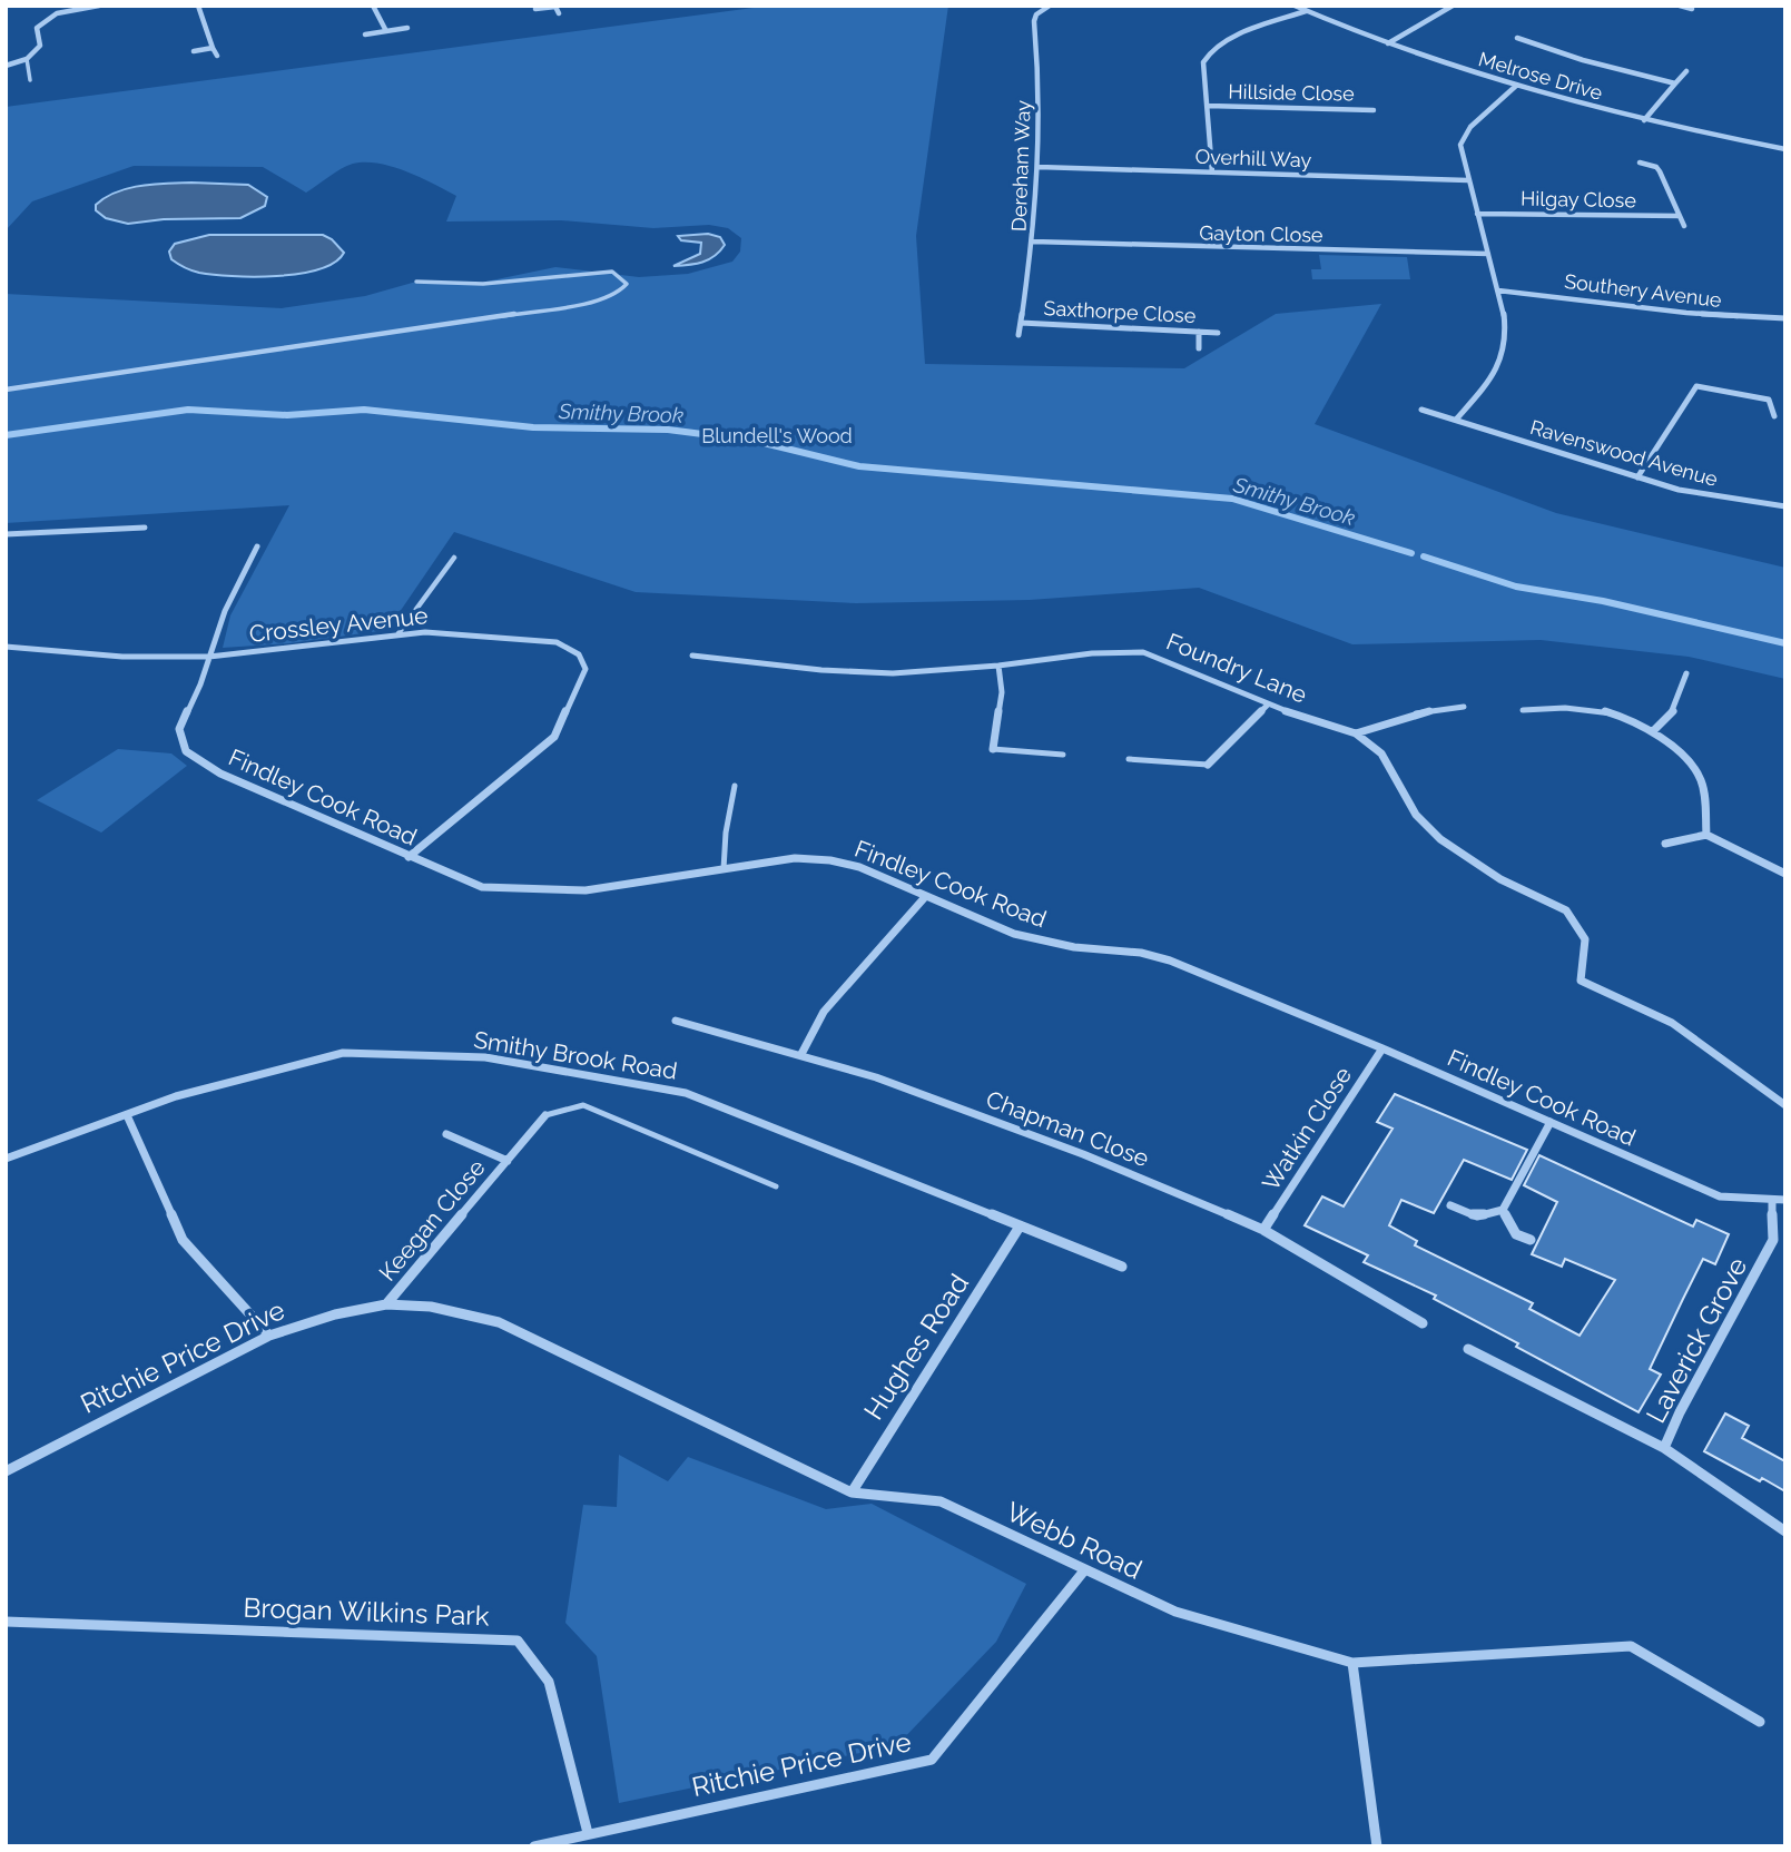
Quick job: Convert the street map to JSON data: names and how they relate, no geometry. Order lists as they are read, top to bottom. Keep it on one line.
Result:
{"streets":{"street":["Melrose Drive","Hillside Close","Overhill Way","Dereham Way","Hilgay Close","Gayton Close","Southery Avenue","Saxthorpe Close","Ravenswood Avenue","Crossley Avenue","Foundry Lane","Findley Cook Road","Smithy Brook Road","Chapman Close","Watkin Close","Keegan Close","Laverick Grove","Hughes Road","Ritchie Price Drive","Webb Road","Brogan Wilkins Park"]},"crossings":[["Overhill Way","Dereham Way"],["Dereham Way","Gayton Close"],["Dereham Way","Saxthorpe Close"],["Crossley Avenue","Findley Cook Road"],["Findley Cook Road","Watkin Close"],["Findley Cook Road","Laverick Grove"],["Smithy Brook Road","Hughes Road"],["Chapman Close","Watkin Close"],["Keegan Close","Ritchie Price Drive"],["Keegan Close","Webb Road"],["Hughes Road","Webb Road"],["Ritchie Price Drive","Webb Road"],["Ritchie Price Drive","Brogan Wilkins Park"]],"water":["Smithy Brook"],"parks":["Blundell's Wood"]}
